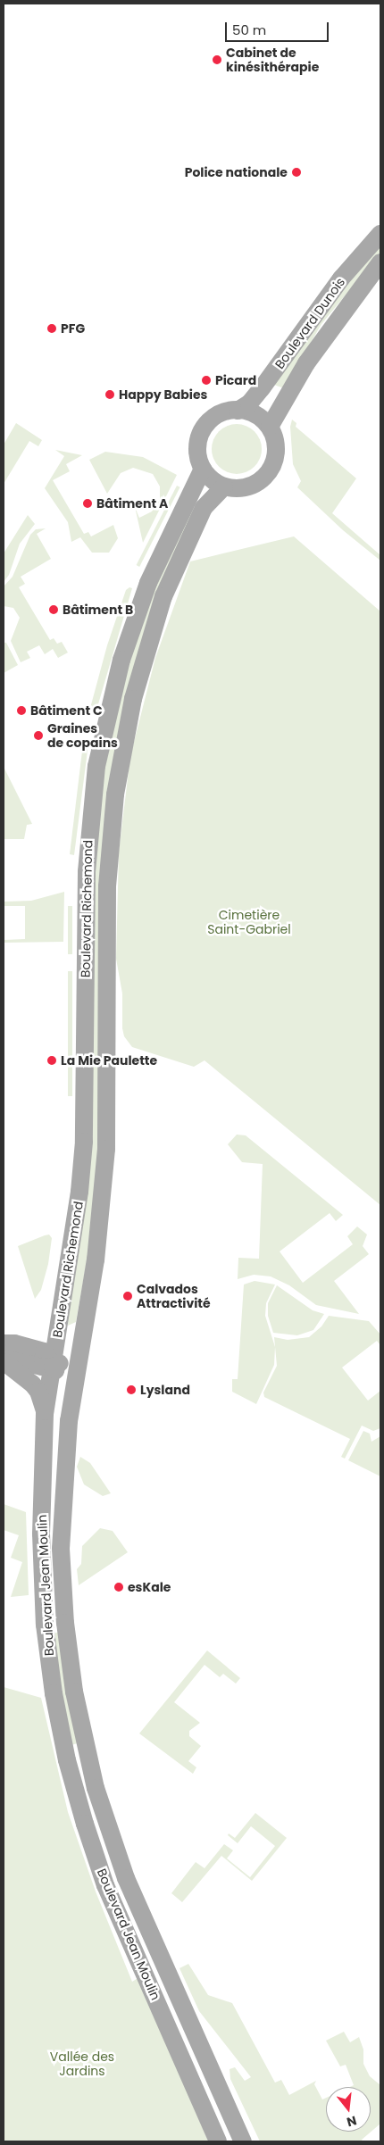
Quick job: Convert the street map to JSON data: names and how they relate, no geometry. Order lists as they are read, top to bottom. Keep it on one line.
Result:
{"streets":{"main road":["Boulevard Dunois","Boulevard Richemond","Boulevard Jean Moulin"]},"crossings":[["Boulevard Dunois","Boulevard Richemond"],["Boulevard Richemond","Boulevard Jean Moulin"]],"parks":["Cimetière Saint-Gabriel","Vallée des Jardins"],"places":["Cabinet de kinésithérapie","Police nationale","PFG","Picard","Happy Babies","Bâtiment A","Bâtiment B","Bâtiment C","Graines de copains","La Mie Paulette","Calvados Attractivité","Lysland","esKale"],"scale_bar":"50 m","north":"bottom"}
